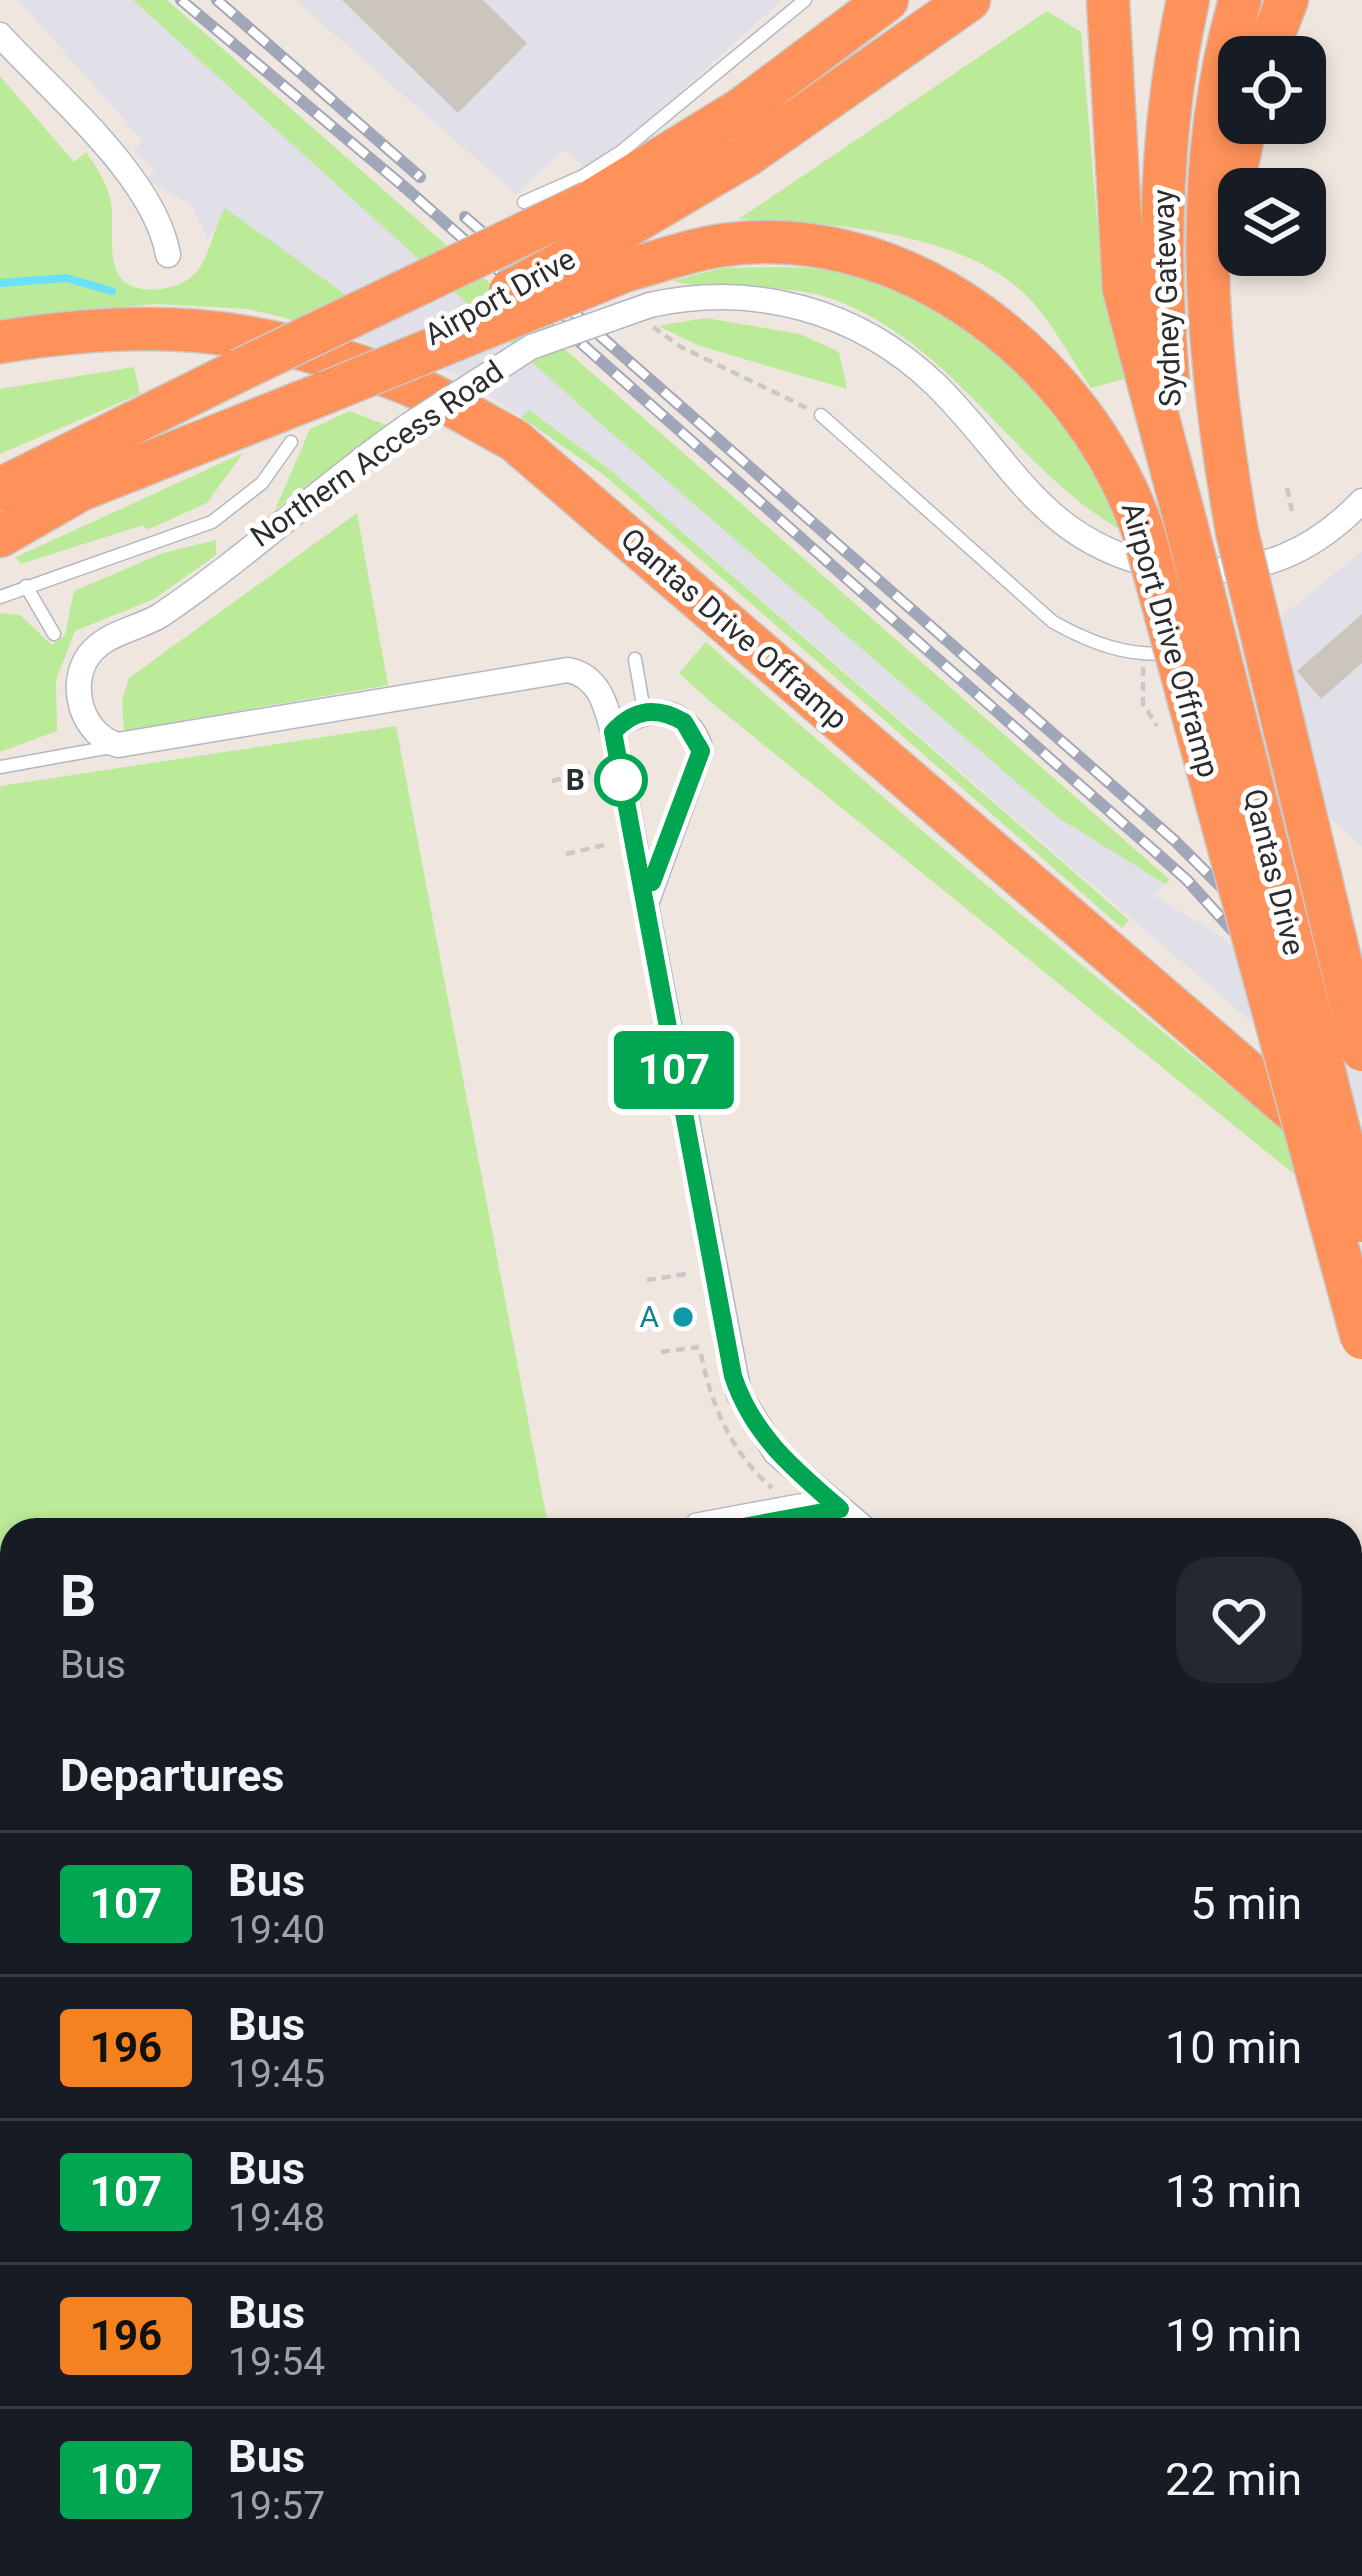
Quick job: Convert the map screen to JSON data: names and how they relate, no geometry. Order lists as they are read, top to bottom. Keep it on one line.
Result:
{"streets":{"highway":["Airport Drive","Sydney Gateway","Qantas Drive Offramp","Airport Drive Offramp","Qantas Drive"],"street":["Northern Access Road"]},"crossings":[["Airport Drive","Northern Access Road"],["Airport Drive","Airport Drive Offramp"],["Sydney Gateway","Qantas Drive"],["Northern Access Road","Airport Drive Offramp"]],"places":["B","A"],"lines":["bus line 107"],"page":{"on_map":"107","heading":[["B","Bus"],"Departures"],"list":[{"mark":"107","name":"Bus","note":"19:40","value":"5 min"},{"mark":"196","name":"Bus","note":"19:45","value":"10 min"},{"mark":"107","name":"Bus","note":"19:48","value":"13 min"},{"mark":"196","name":"Bus","note":"19:54","value":"19 min"},{"mark":"107","name":"Bus","note":"19:57","value":"22 min"}]}}
